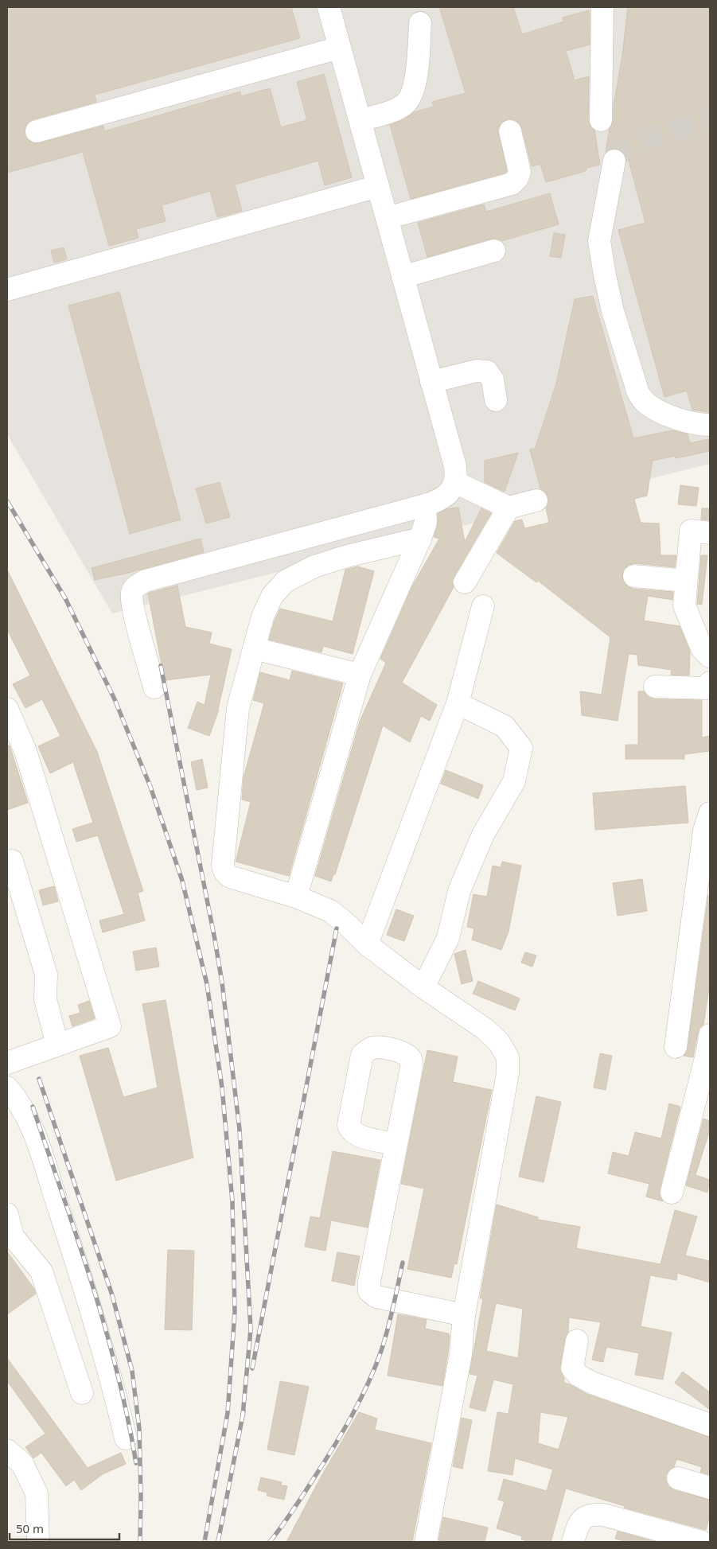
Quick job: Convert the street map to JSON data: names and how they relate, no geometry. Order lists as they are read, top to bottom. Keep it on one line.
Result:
{"scale_bar":"50 m"}
